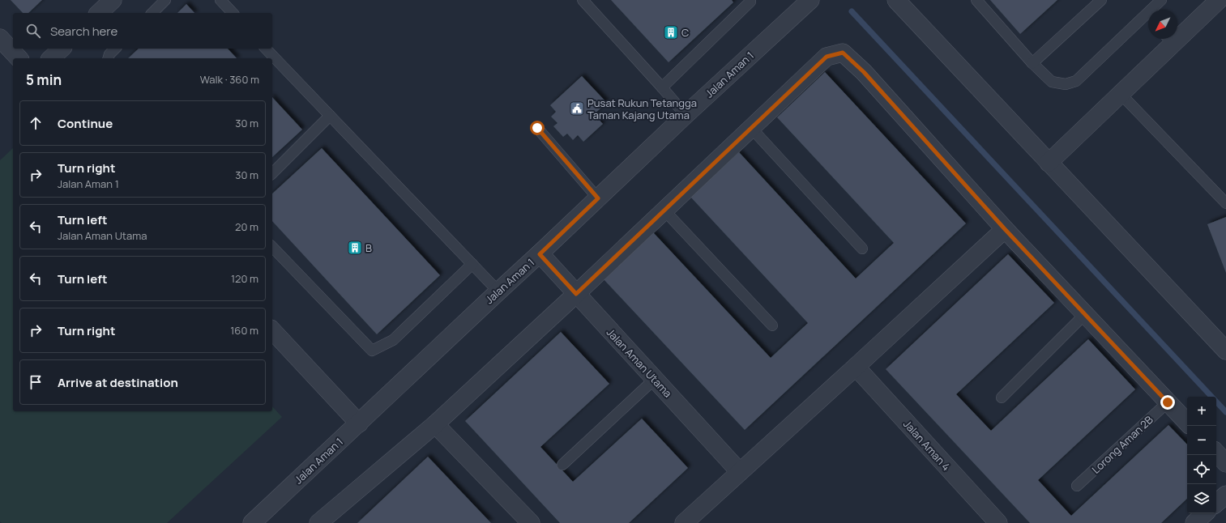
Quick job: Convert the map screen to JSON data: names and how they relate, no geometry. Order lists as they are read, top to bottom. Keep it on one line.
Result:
{"streets":{"street":["Jalan Aman 1","Jalan Aman Utama","Jalan Aman 4"],"lane":["Lorong Aman 2B"]},"crossings":[["Jalan Aman 1","Jalan Aman Utama"]],"places":{"building":["C","B"],"public building":["Pusat Rukun Tetangga Taman Kajang Utama"]},"north":"bottom left","page":{"search":"Search here","heading":["5 min","Walk · 360 m"],"list":[["Continue","30 m"],["Turn right","Jalan Aman 1","30 m"],["Turn left","Jalan Aman Utama","20 m"],["Turn left","120 m"],["Turn right","160 m"],"Arrive at destination"],"map_buttons":["+","−"]}}
